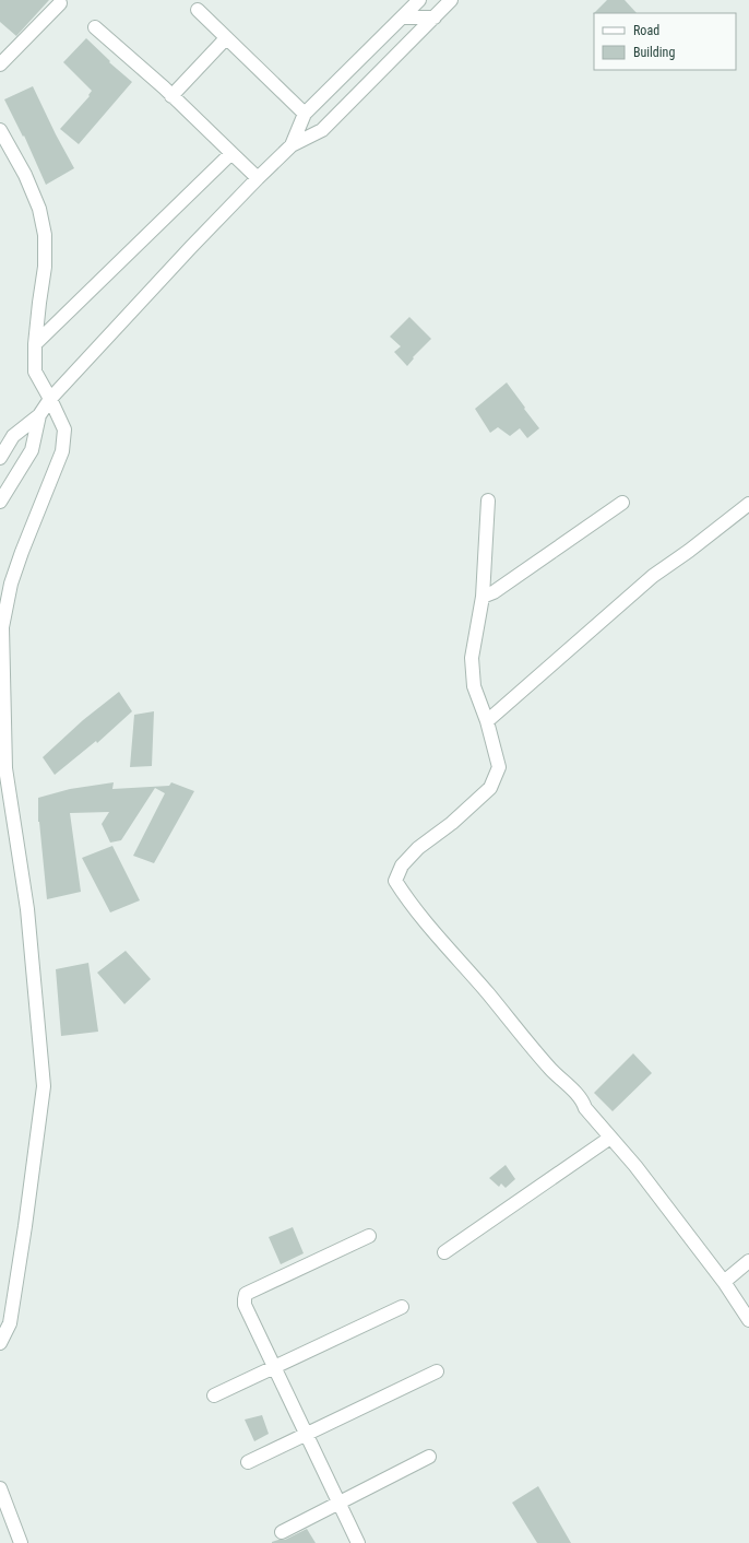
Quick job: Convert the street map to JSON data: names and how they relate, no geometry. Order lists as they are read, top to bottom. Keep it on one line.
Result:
{"legend":["Road","Building"]}
